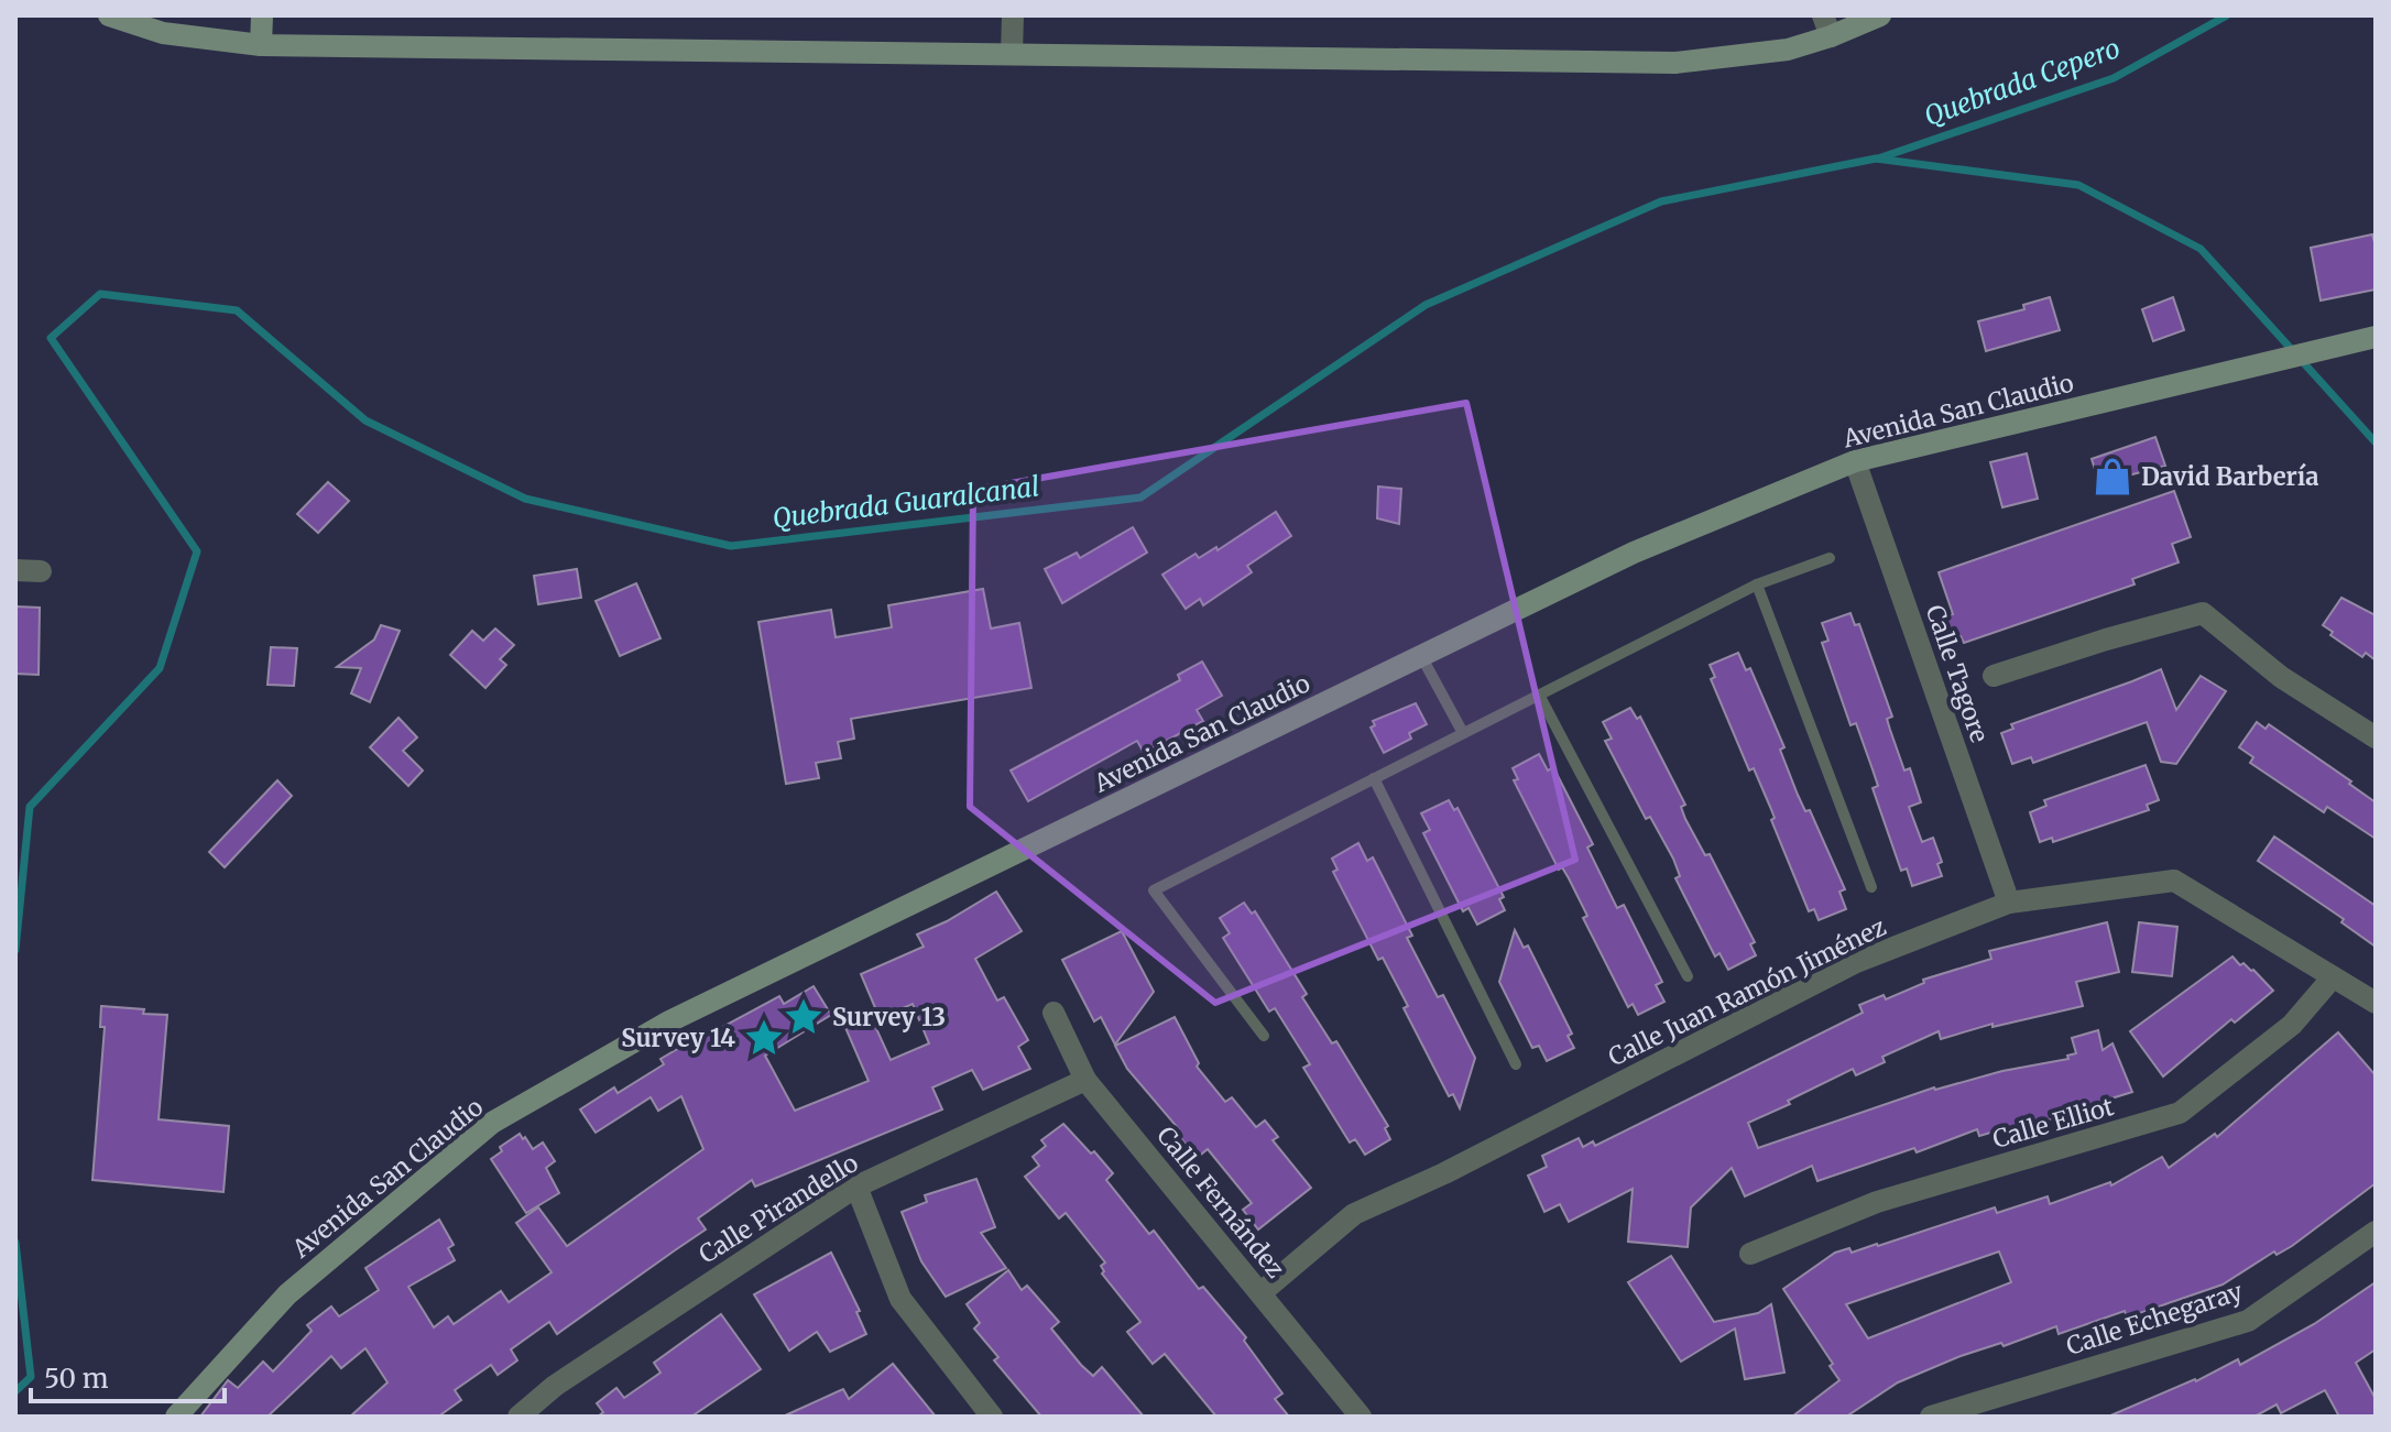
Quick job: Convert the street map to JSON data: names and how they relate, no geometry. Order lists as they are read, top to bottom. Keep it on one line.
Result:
{"streets":{"street":["Avenida San Claudio","Calle Tagore","Calle Juan Ramón Jiménez","Calle Elliot","Calle Fernández","Calle Pirandello","Calle Echegaray"]},"crossings":[["Avenida San Claudio","Calle Tagore"],["Calle Tagore","Calle Juan Ramón Jiménez"],["Calle Juan Ramón Jiménez","Calle Elliot"],["Calle Juan Ramón Jiménez","Calle Fernández"],["Calle Fernández","Calle Pirandello"]],"water":["Quebrada Cepero","Quebrada Guaralcanal"],"places":{"shop":["David Barbería"],"place":["Survey 13","Survey 14"]},"scale_bar":"50 m"}
